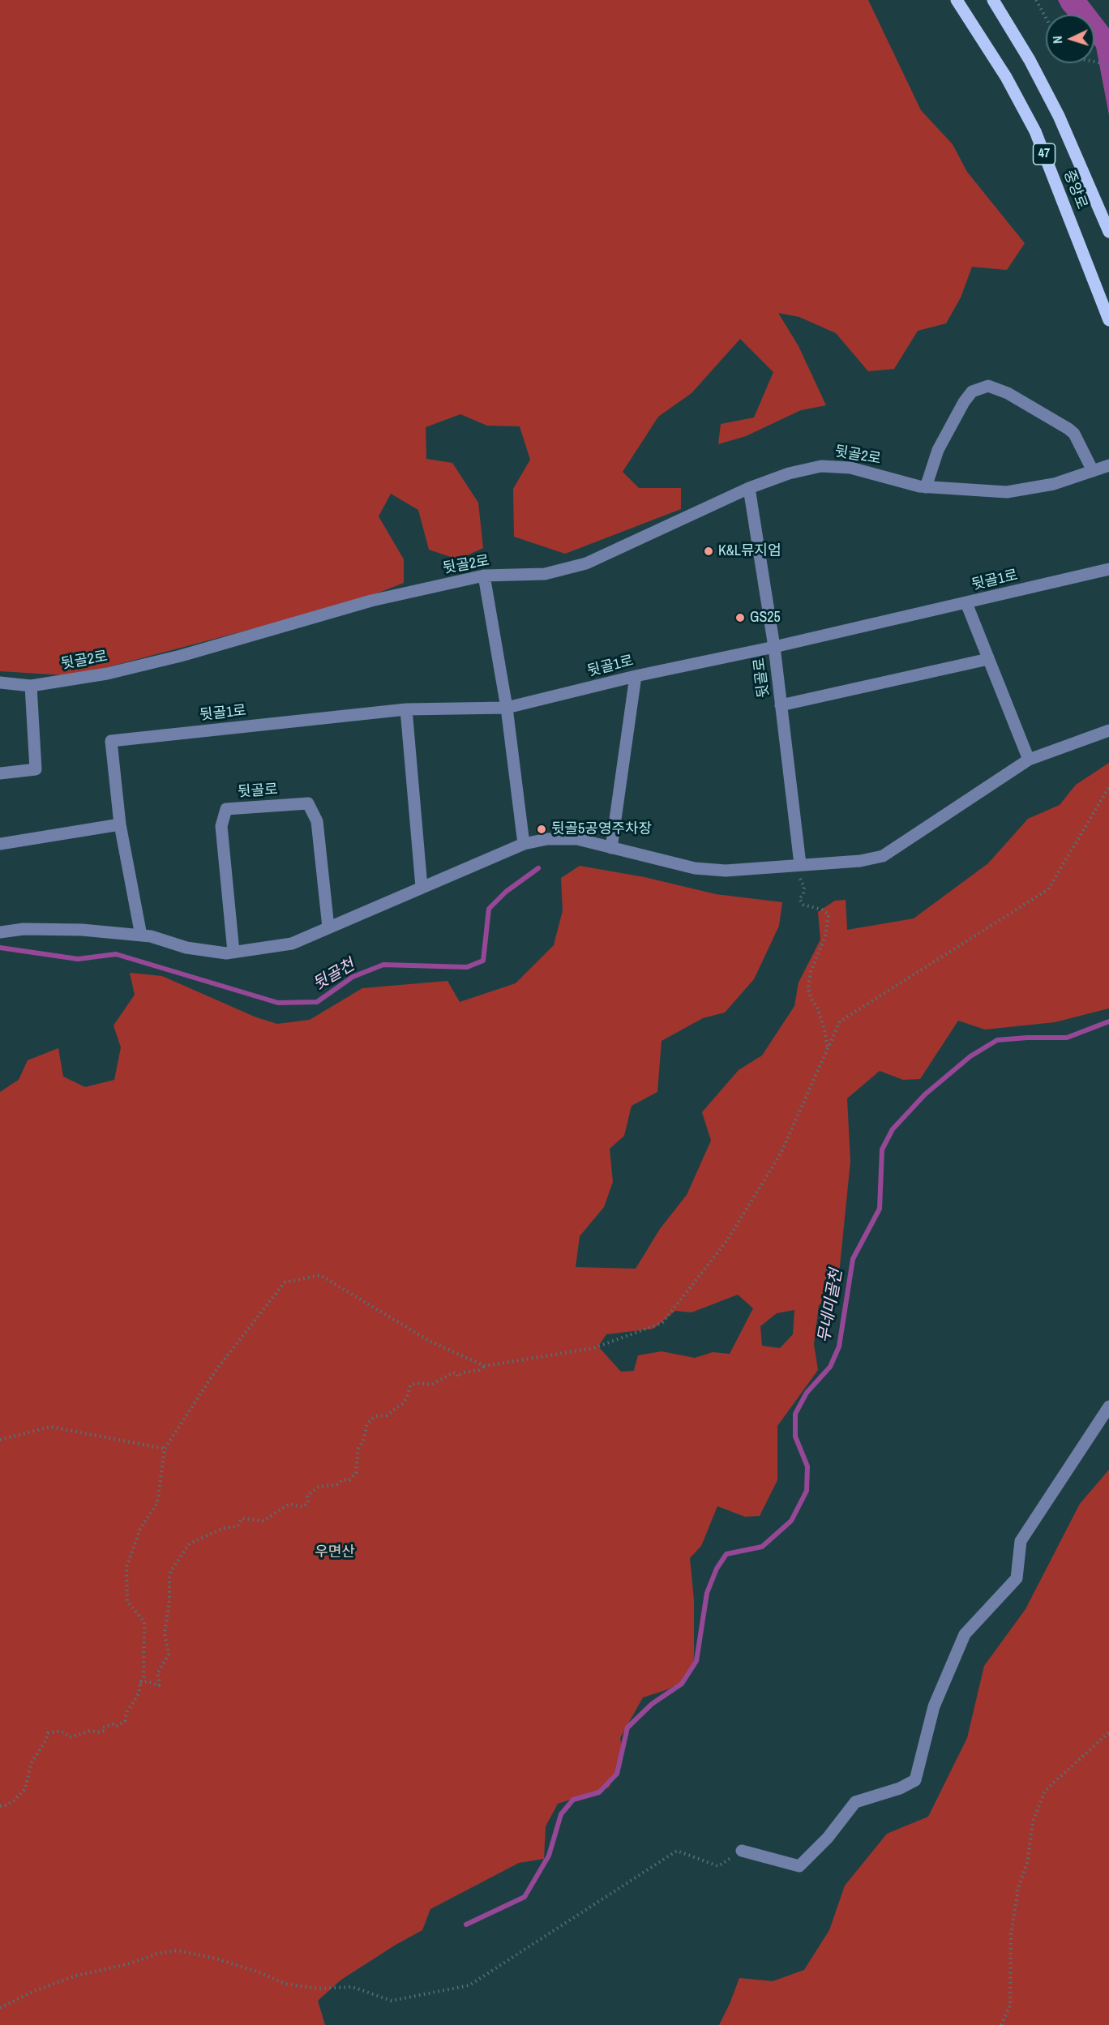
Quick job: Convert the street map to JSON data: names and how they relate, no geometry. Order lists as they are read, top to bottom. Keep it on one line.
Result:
{"streets":{"main road":["47","중앙로"],"street":["뒷골2로","뒷골1로","뒷골로"]},"crossings":[["뒷골2로","뒷골로"],["뒷골1로","뒷골로"]],"water":["뒷골천","무네미골천"],"parks":["우면산"],"places":["K&L뮤지엄","GS25","뒷골5공영주차장"],"north":"left"}
